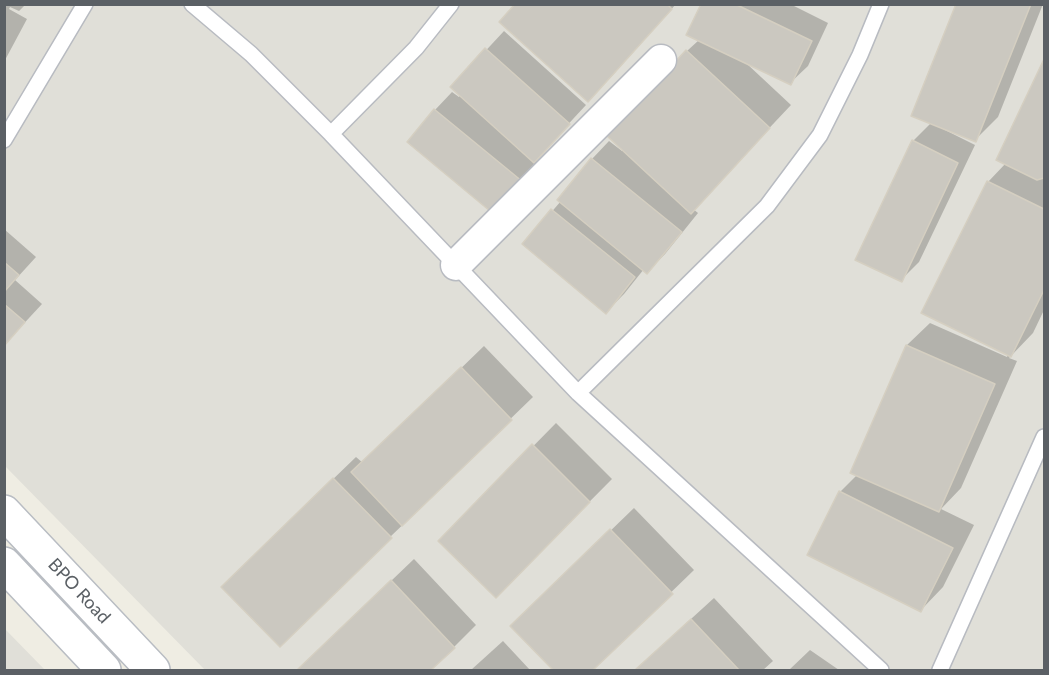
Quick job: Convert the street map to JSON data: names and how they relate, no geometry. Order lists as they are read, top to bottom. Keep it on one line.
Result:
{"streets":{"street":["BPO Road"]}}
